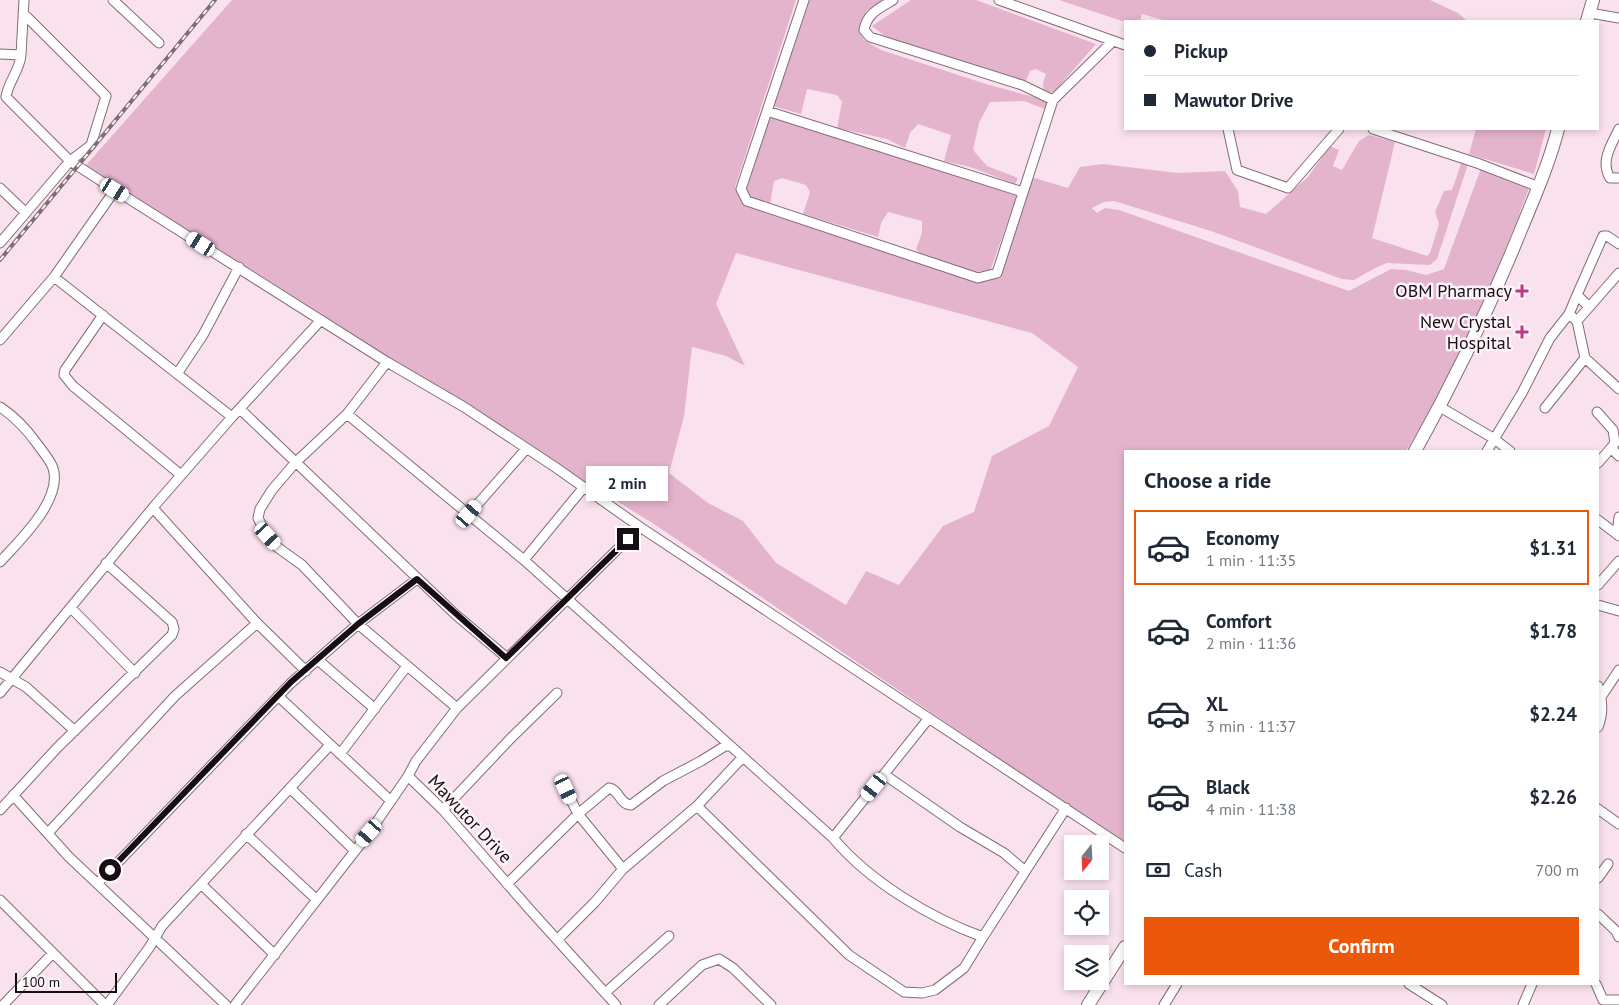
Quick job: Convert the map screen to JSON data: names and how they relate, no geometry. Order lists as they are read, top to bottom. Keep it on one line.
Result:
{"streets":{"street":["Mawutor Drive"]},"places":{"health":["OBM Pharmacy","New Crystal Hospital"]},"scale_bar":"100 m","north":"bottom","page":{"banner":["Pickup","Mawutor Drive"],"heading":"Choose a ride","bubble":"2 min","list":[{"name":"Economy","note":"1 min · 11:35","value":"$1.31"},{"name":"Comfort","note":"2 min · 11:36","value":"$1.78"},{"name":"XL","note":"3 min · 11:37","value":"$2.24"},{"name":"Black","note":"4 min · 11:38","value":"$2.26"}],"pay":["Cash","700 m"],"buttons":"Confirm","scale":"100 m"}}
